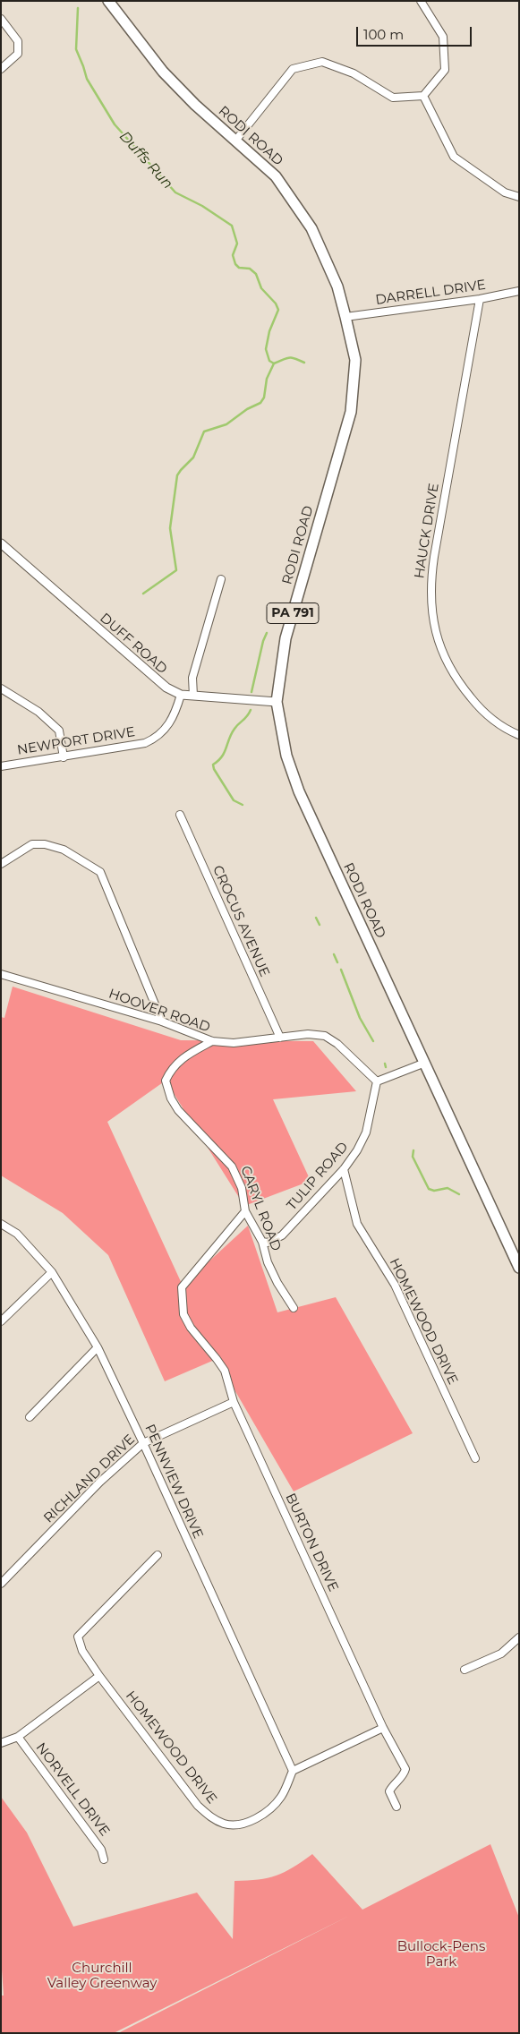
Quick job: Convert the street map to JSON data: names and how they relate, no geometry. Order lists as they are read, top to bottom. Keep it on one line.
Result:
{"streets":{"main road":["RODI ROAD","PA 791"],"street":["DARRELL DRIVE","HAUCK DRIVE","DUFF ROAD","NEWPORT DRIVE","CROCUS AVENUE","HOOVER ROAD","TULIP ROAD","CARYL ROAD","HOMEWOOD DRIVE","RICHLAND DRIVE","PENNVIEW DRIVE","BURTON DRIVE","NORVELL DRIVE"]},"crossings":[["RODI ROAD","DARRELL DRIVE"],["RODI ROAD","DUFF ROAD"],["DARRELL DRIVE","HAUCK DRIVE"],["DUFF ROAD","NEWPORT DRIVE"],["CROCUS AVENUE","HOOVER ROAD"],["HOOVER ROAD","TULIP ROAD"],["HOOVER ROAD","CARYL ROAD"],["TULIP ROAD","CARYL ROAD"],["TULIP ROAD","HOMEWOOD DRIVE"],["CARYL ROAD","BURTON DRIVE"],["HOMEWOOD DRIVE","PENNVIEW DRIVE"],["RICHLAND DRIVE","PENNVIEW DRIVE"],["RICHLAND DRIVE","BURTON DRIVE"]],"water":["Duffs Run"],"parks":["Bullock-Pens Park","Churchill Valley Greenway"],"scale_bar":"100 m"}
